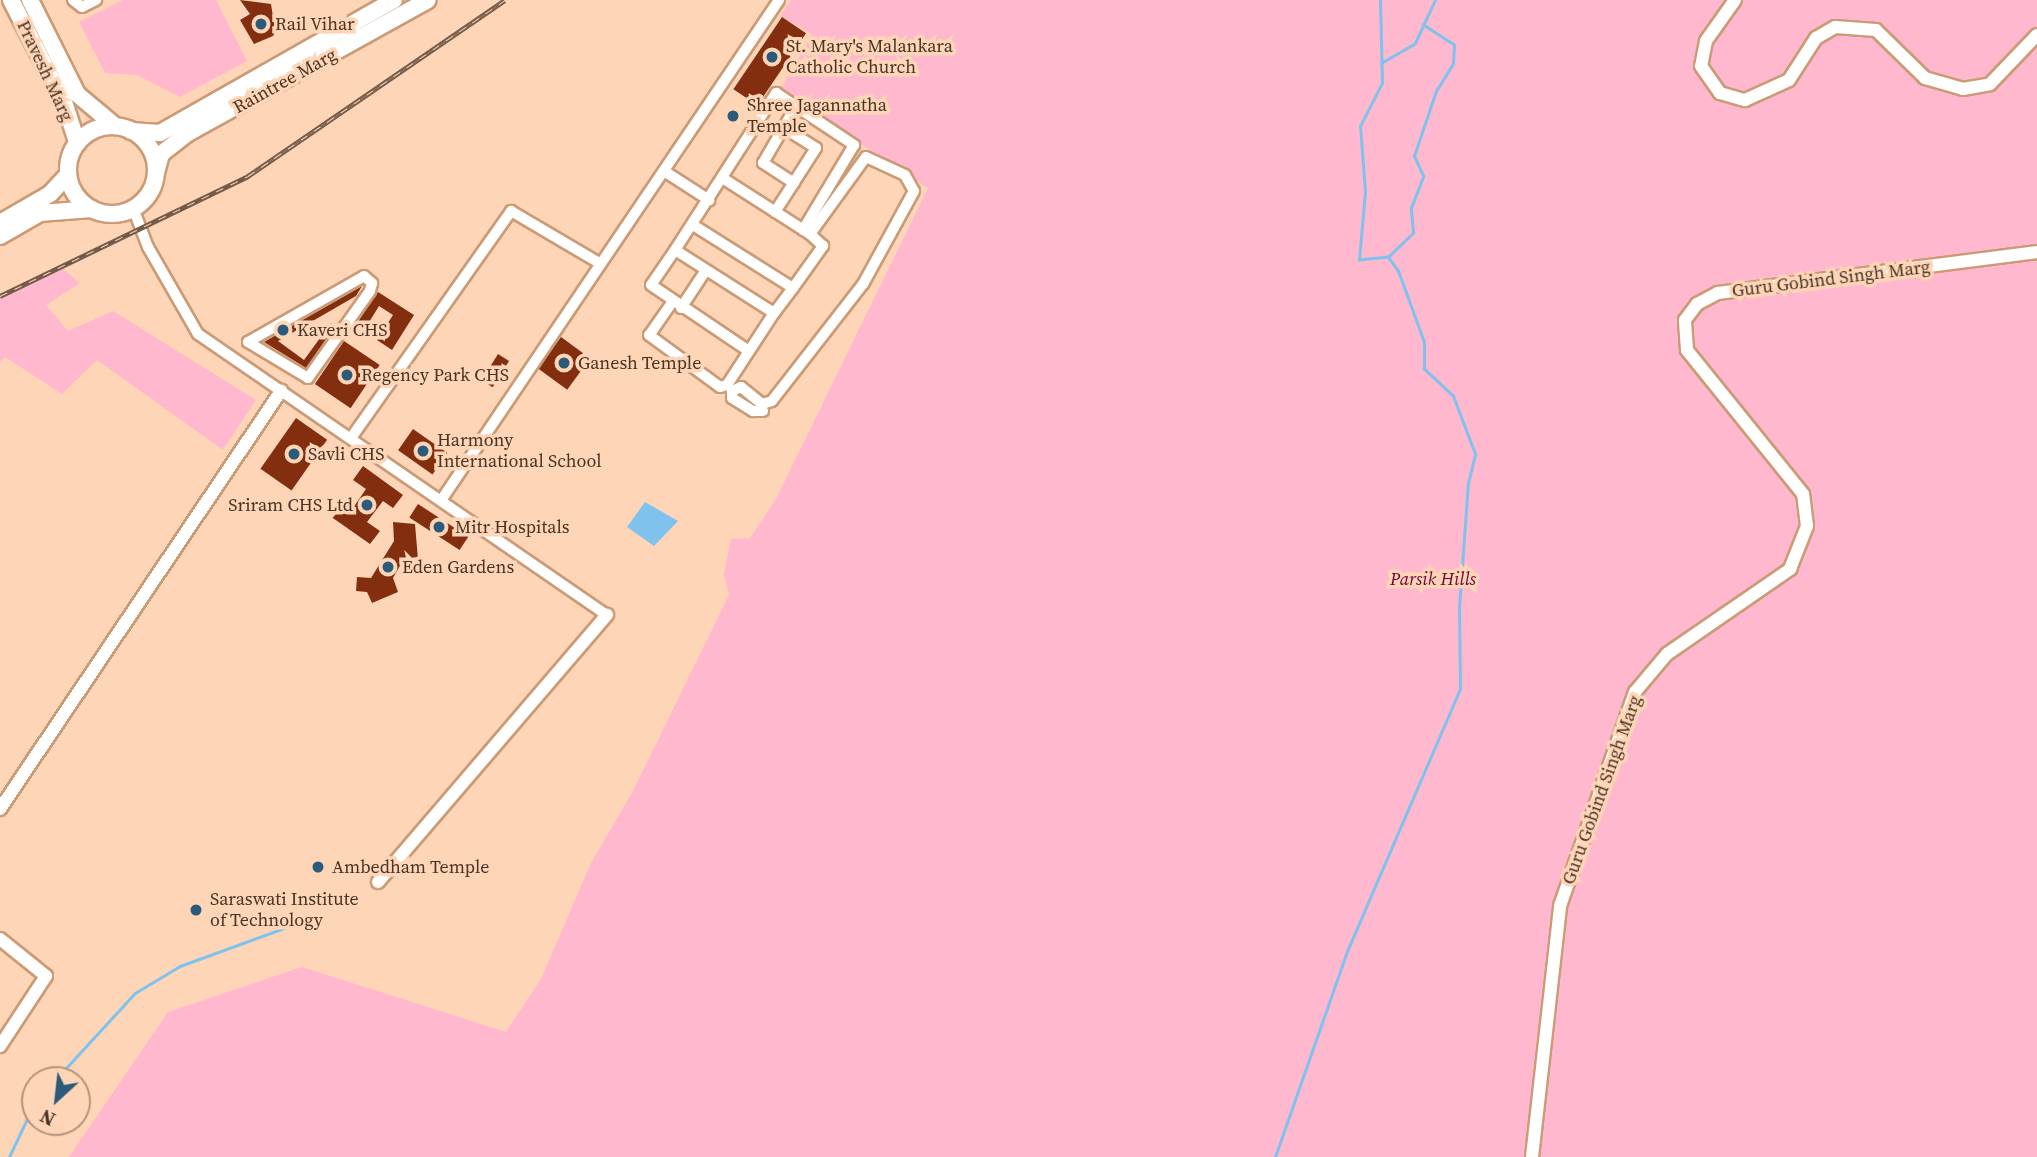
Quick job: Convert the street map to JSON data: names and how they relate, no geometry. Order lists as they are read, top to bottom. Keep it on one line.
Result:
{"streets":{"main road":["Pravesh Marg","Raintree Marg"],"street":["Guru Gobind Singh Marg"]},"crossings":[["Pravesh Marg","Raintree Marg"]],"parks":["Parsik Hills"],"places":["Rail Vihar","St. Mary's Malankara Catholic Church","Shree Jagannatha Temple","Kaveri CHS","Ganesh Temple","Regency Park CHS","Harmony International School","Savli CHS","Sriram CHS Ltd","Mitr Hospitals","Eden Gardens","Ambedham Temple","Saraswati Institute of Technology"],"north":"bottom left"}
